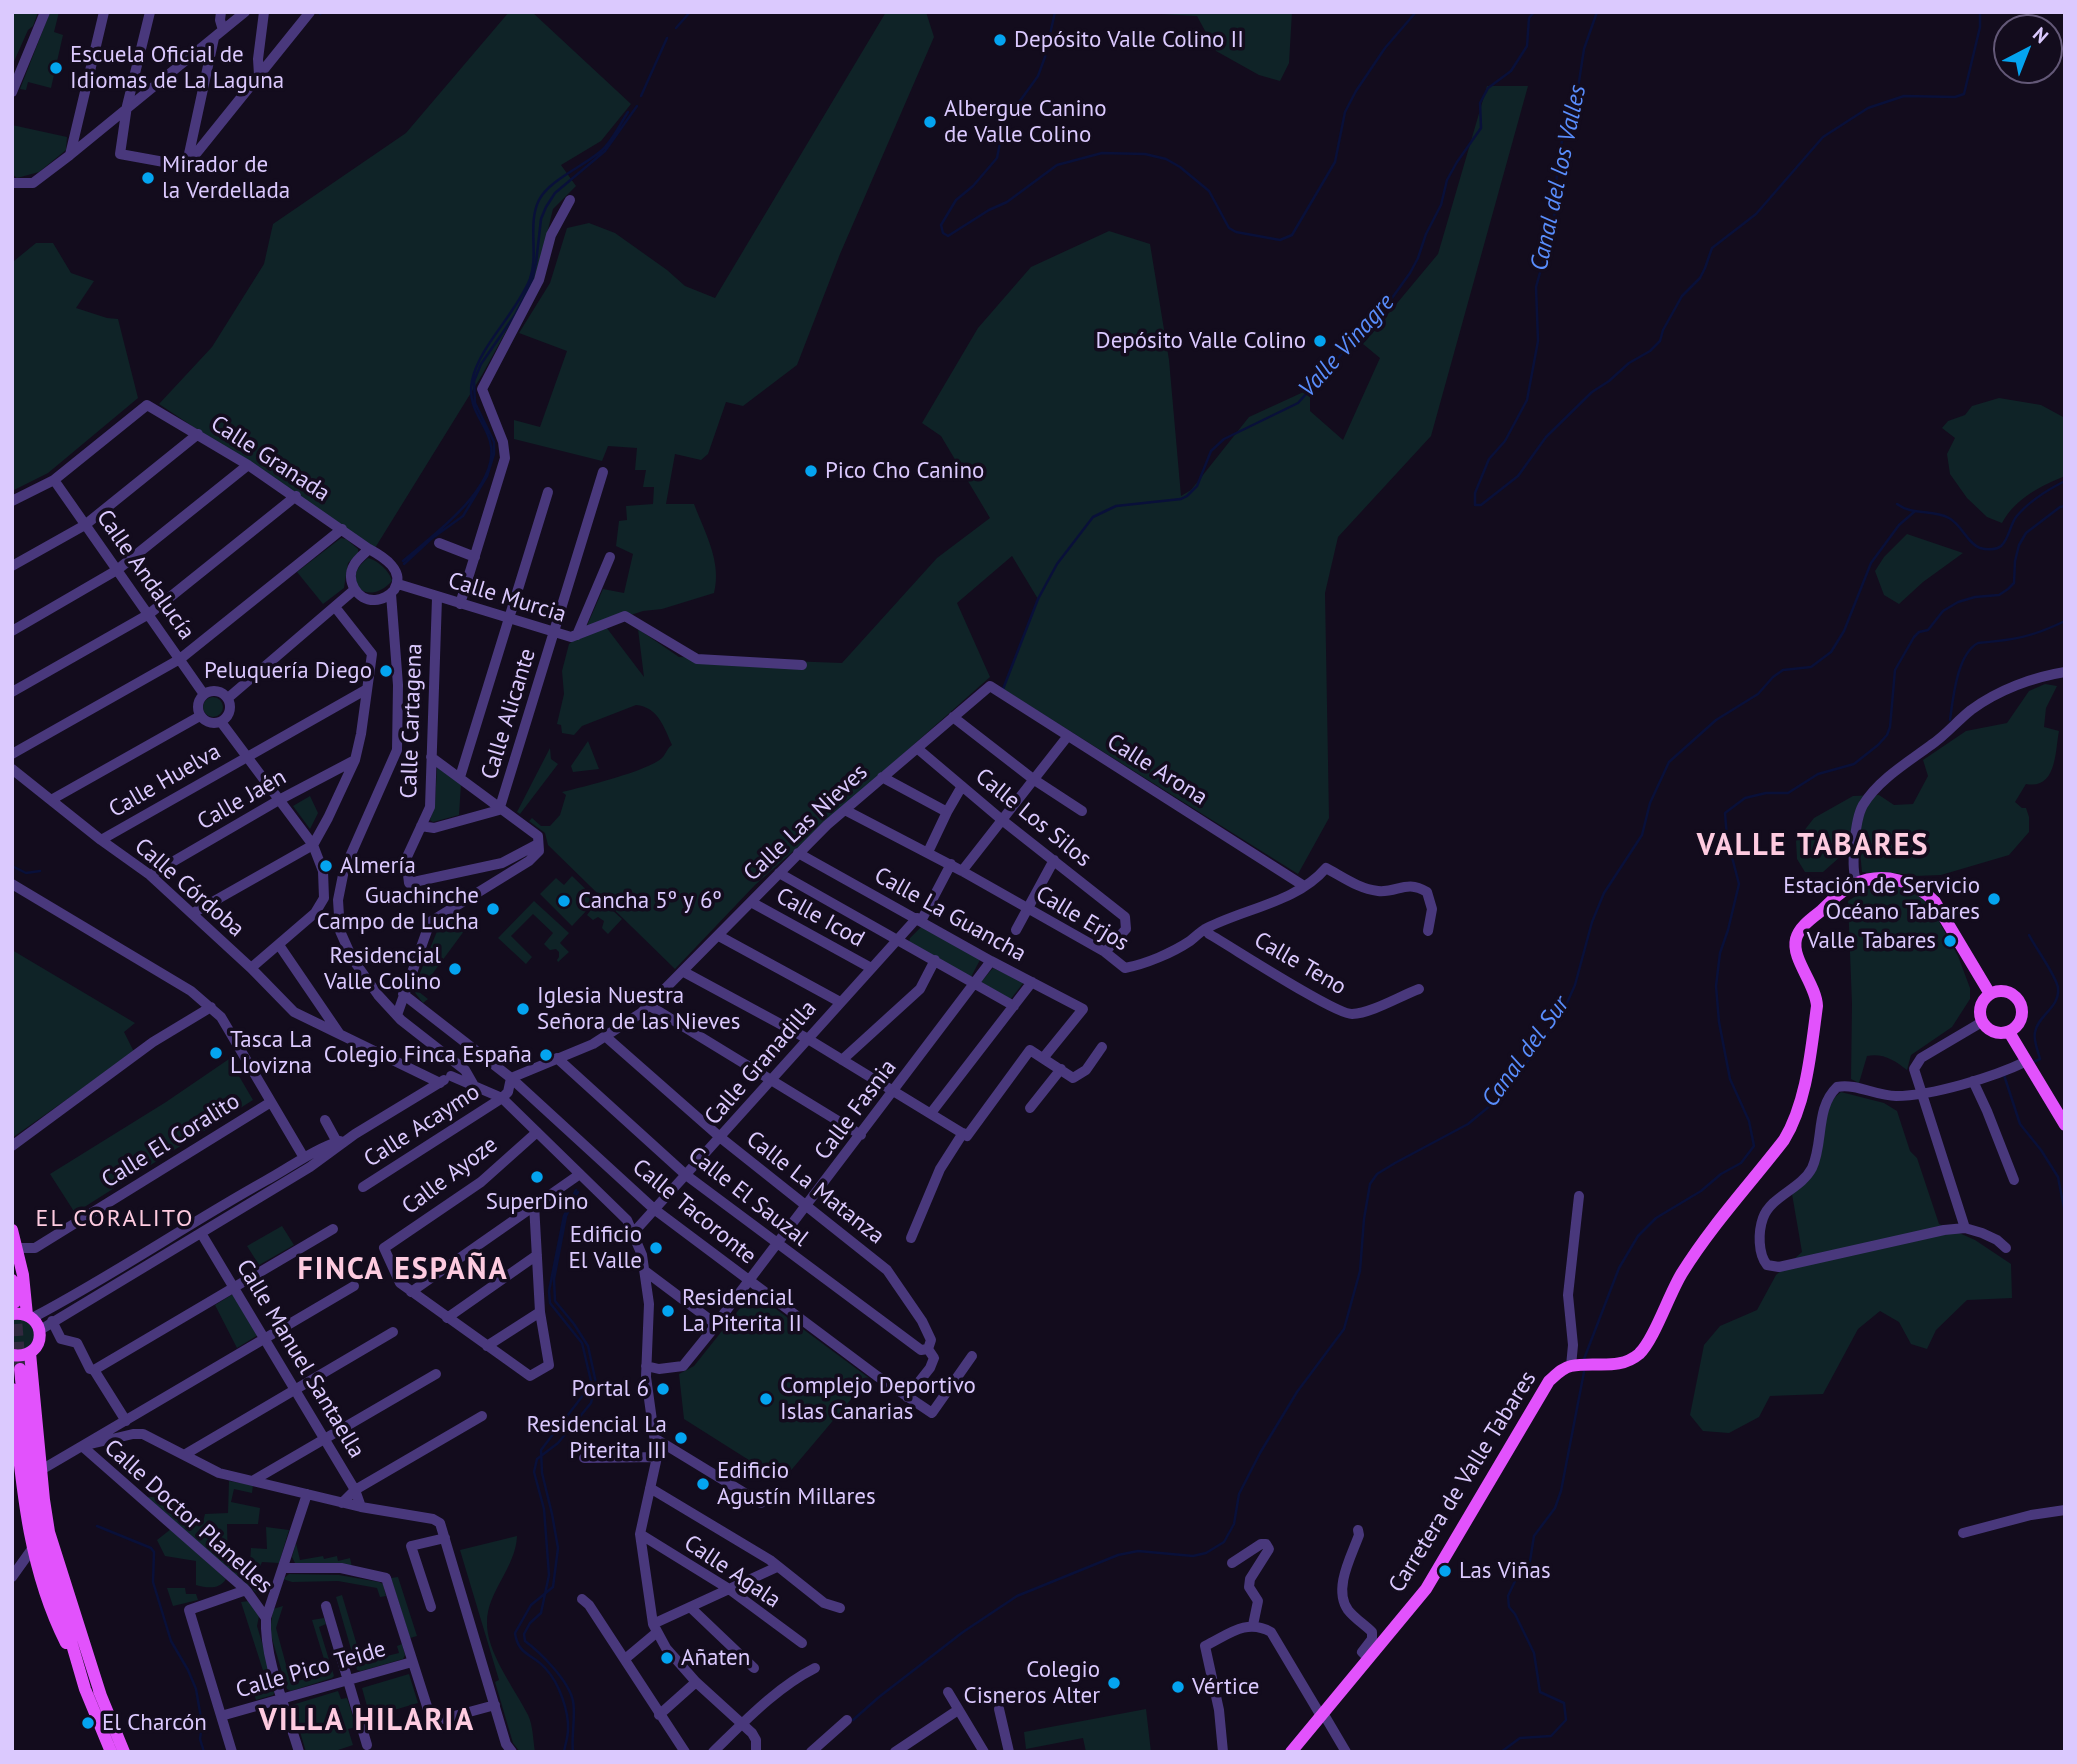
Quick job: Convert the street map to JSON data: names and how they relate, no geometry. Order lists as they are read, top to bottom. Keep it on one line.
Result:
{"streets":{"main road":["Carretera de Valle Tabares"],"street":["Calle Granada","Calle Andalucía","Calle Murcia","Calle Alicante","Calle Cartagena","Calle Arona","Calle Huelva","Calle Jaén","Calle Los Silos","Calle Las Nieves","Calle Córdoba","Calle La Guancha","Calle Icod","Calle Erjos","Calle Teno","Calle Granadilla","Calle Fasnia","Calle Acaymo","Calle El Coralito","Calle Ayoze","Calle La Matanza","Calle El Sauzal","Calle Tacoronte","Calle Manuel Santaella","Calle Doctor Planelles","Calle Agala","Calle Pico Teide"]},"crossings":[["Calle Granada","Calle Andalucía"],["Calle Granada","Calle Murcia"],["Calle Murcia","Calle Alicante"],["Calle Murcia","Calle Cartagena"],["Calle Arona","Calle Las Nieves"],["Calle Arona","Calle Erjos"],["Calle Huelva","Calle Córdoba"],["Calle Jaén","Calle Córdoba"],["Calle Los Silos","Calle Las Nieves"],["Calle Los Silos","Calle Erjos"],["Calle Las Nieves","Calle La Guancha"],["Calle Las Nieves","Calle Icod"],["Calle Las Nieves","Calle Erjos"],["Calle Las Nieves","Calle La Matanza"],["Calle Las Nieves","Calle El Sauzal"],["Calle Las Nieves","Calle Tacoronte"],["Calle La Guancha","Calle Granadilla"],["Calle La Guancha","Calle Fasnia"],["Calle Icod","Calle Granadilla"],["Calle Erjos","Calle Teno"],["Calle Erjos","Calle Granadilla"],["Calle Granadilla","Calle La Matanza"],["Calle Granadilla","Calle El Sauzal"],["Calle Granadilla","Calle Tacoronte"],["Calle Fasnia","Calle La Matanza"],["Calle Fasnia","Calle El Sauzal"],["Calle Fasnia","Calle Tacoronte"],["Calle La Matanza","Calle El Sauzal"],["Calle La Matanza","Calle Tacoronte"]],"districts":["VALLE TABARES","EL CORALITO","FINCA ESPAÑA","VILLA HILARIA"],"water":["Canal del los Valles","Valle Vinagre","Canal del Sur"],"places":["Depósito Valle Colino II","Escuela Oficial de Idiomas de La Laguna","Albergue Canino de Valle Colino","Mirador de la Verdellada","Depósito Valle Colino","Pico Cho Canino","Peluquería Diego","Almería","Estación de Servicio Océano Tabares","Cancha 5º y 6º","Guachinche Campo de Lucha","Valle Tabares","Residencial Valle Colino","Iglesia Nuestra Señora de las Nieves","Tasca La Llovizna","Colegio Finca España","SuperDino","Edificio El Valle","Residencial La Piterita II","Portal 6","Complejo Deportivo Islas Canarias","Residencial La Piterita III","Edificio Agustín Millares","Las Viñas","Añaten","Colegio Cisneros Alter","Vértice","El Charcón"],"north":"top right"}
